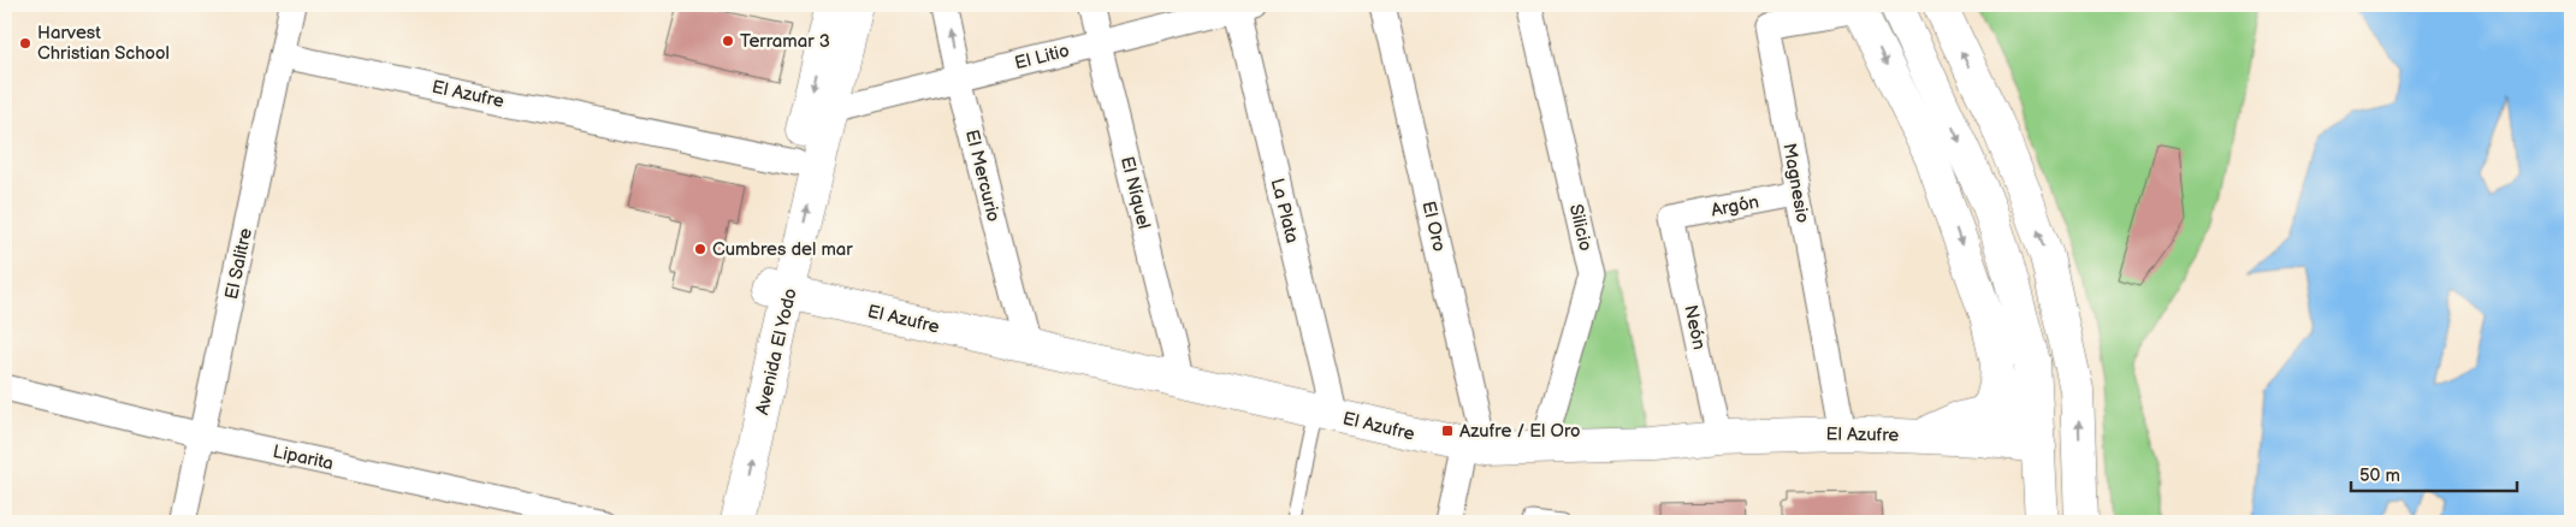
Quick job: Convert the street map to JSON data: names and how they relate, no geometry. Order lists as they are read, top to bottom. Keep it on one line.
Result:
{"streets":{"main road":["El Azufre","Avenida El Yodo"],"street":["El Litio","El Mercurio","Magnesio","El Níquel","Argón","La Plata","El Oro","Silicio","El Salitre","Neón","Liparita"]},"crossings":[["El Litio","El Mercurio"],["El Litio","El Níquel"],["El Litio","La Plata"],["El Litio","Avenida El Yodo"],["El Azufre","El Mercurio"],["El Azufre","Magnesio"],["El Azufre","El Níquel"],["El Azufre","La Plata"],["El Azufre","El Oro"],["El Azufre","Silicio"],["El Azufre","El Salitre"],["El Azufre","Neón"],["El Azufre","Avenida El Yodo"],["Magnesio","Argón"],["Argón","Neón"],["El Salitre","Liparita"]],"places":{"other":["Terramar 3","Harvest Christian School","Cumbres del mar"],"transit":["Azufre / El Oro"]},"scale_bar":"50 m"}
